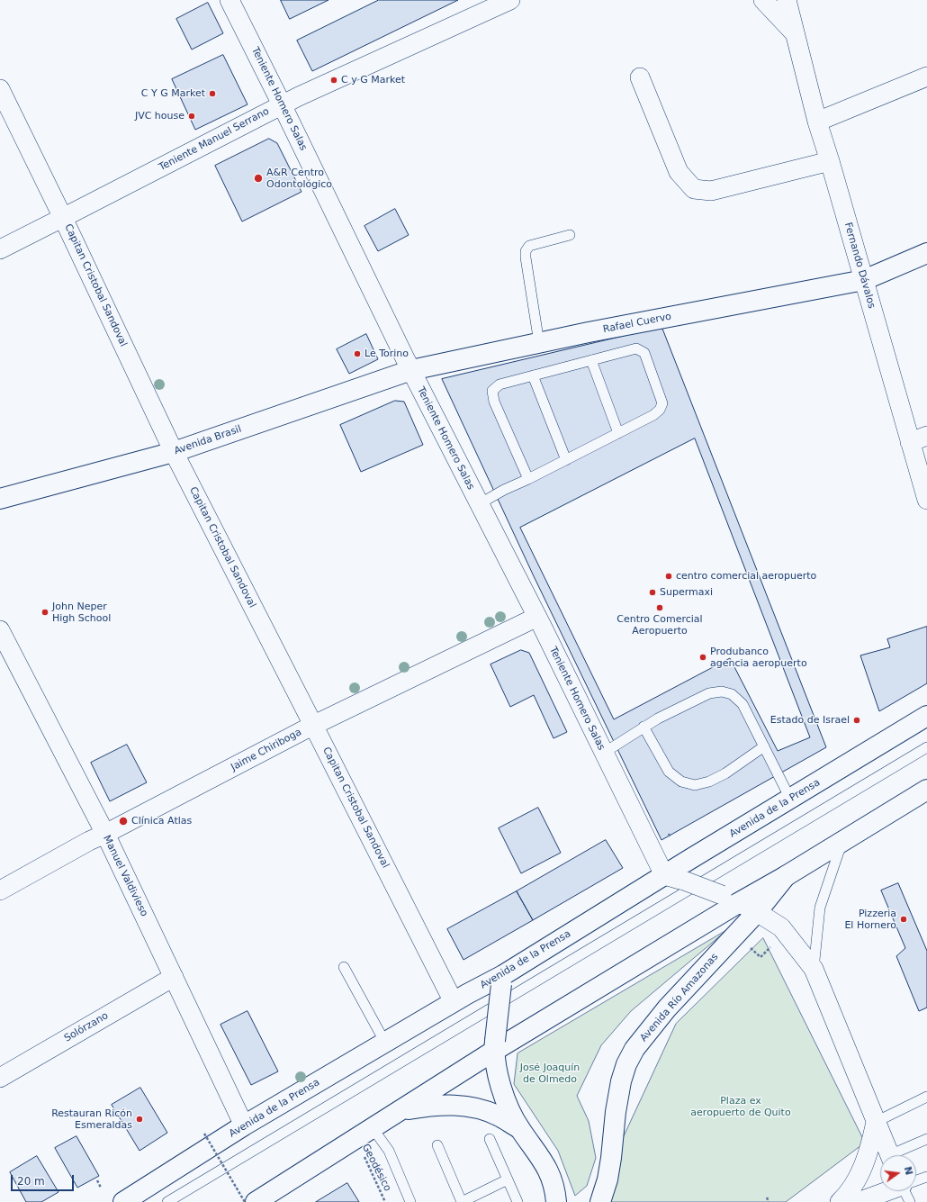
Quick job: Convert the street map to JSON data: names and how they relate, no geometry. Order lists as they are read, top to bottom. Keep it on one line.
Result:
{"streets":{"main road":["Rafael Cuervo","Avenida Brasil","Avenida de la Prensa","Avenida Río Amazonas"],"street":["Teniente Homero Salas","Teniente Manuel Serrano","Fernando Dávalos","Capitan Cristobal Sandoval","Jaime Chiriboga","Manuel Valdivieso","Solórzano"],"path":["Geodésico"]},"crossings":[["Teniente Homero Salas","Teniente Manuel Serrano"],["Teniente Homero Salas","Rafael Cuervo"],["Teniente Homero Salas","Avenida Brasil"],["Teniente Homero Salas","Jaime Chiriboga"],["Teniente Homero Salas","Avenida de la Prensa"],["Teniente Manuel Serrano","Capitan Cristobal Sandoval"],["Fernando Dávalos","Rafael Cuervo"],["Capitan Cristobal Sandoval","Avenida Brasil"],["Capitan Cristobal Sandoval","Jaime Chiriboga"],["Capitan Cristobal Sandoval","Avenida de la Prensa"],["Rafael Cuervo","Avenida Brasil"],["Jaime Chiriboga","Manuel Valdivieso"],["Avenida de la Prensa","Manuel Valdivieso"],["Manuel Valdivieso","Solórzano"]],"parks":["José Joaquín de Olmedo","Plaza ex aeropuerto de Quito"],"places":["C y G Market","C Y G Market","JVC house","A&R Centro Odontológico","Le Torino","centro comercial aeropuerto","Supermaxi","Centro Comercial Aeropuerto","John Neper High School","Produbanco agencia aeropuerto","Estado de Israel","Clínica Atlas","Pizzeria El Hornero","Restauran Ricón Esmeraldas"],"scale_bar":"20 m","north":"right"}
